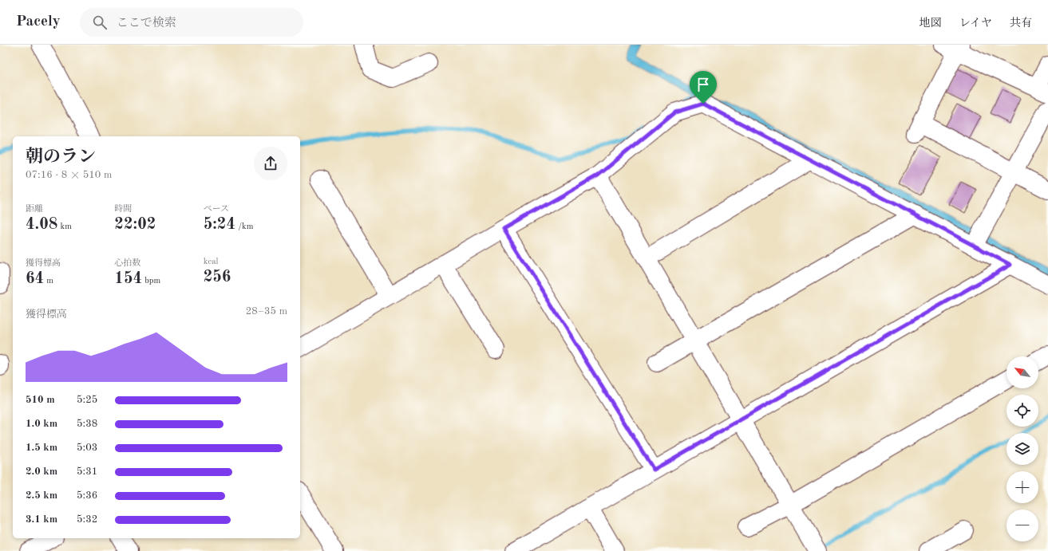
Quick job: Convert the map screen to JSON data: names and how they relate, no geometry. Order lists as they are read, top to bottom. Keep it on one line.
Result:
{"north":"top left","page":{"header":"Pacely","search":"ここで検索","nav":["地図","レイヤ","共有"],"heading":["朝のラン","07:16 · 8 × 510 m"],"stats":[["距離","4.08 km"],["時間","22:02"],["ペース","5:24 /km"],["獲得標高","64 m"],["心拍数","154 bpm"],["kcal","256"]],"chart":["獲得標高","28–35 m"],"map_buttons":["+","−"],"list":[{"name":"510 m","note":"5:25"},{"name":"1.0 km","note":"5:38"},{"name":"1.5 km","note":"5:03"},{"name":"2.0 km","note":"5:31"},{"name":"2.5 km","note":"5:36"},{"name":"3.1 km","note":"5:32"}]}}
